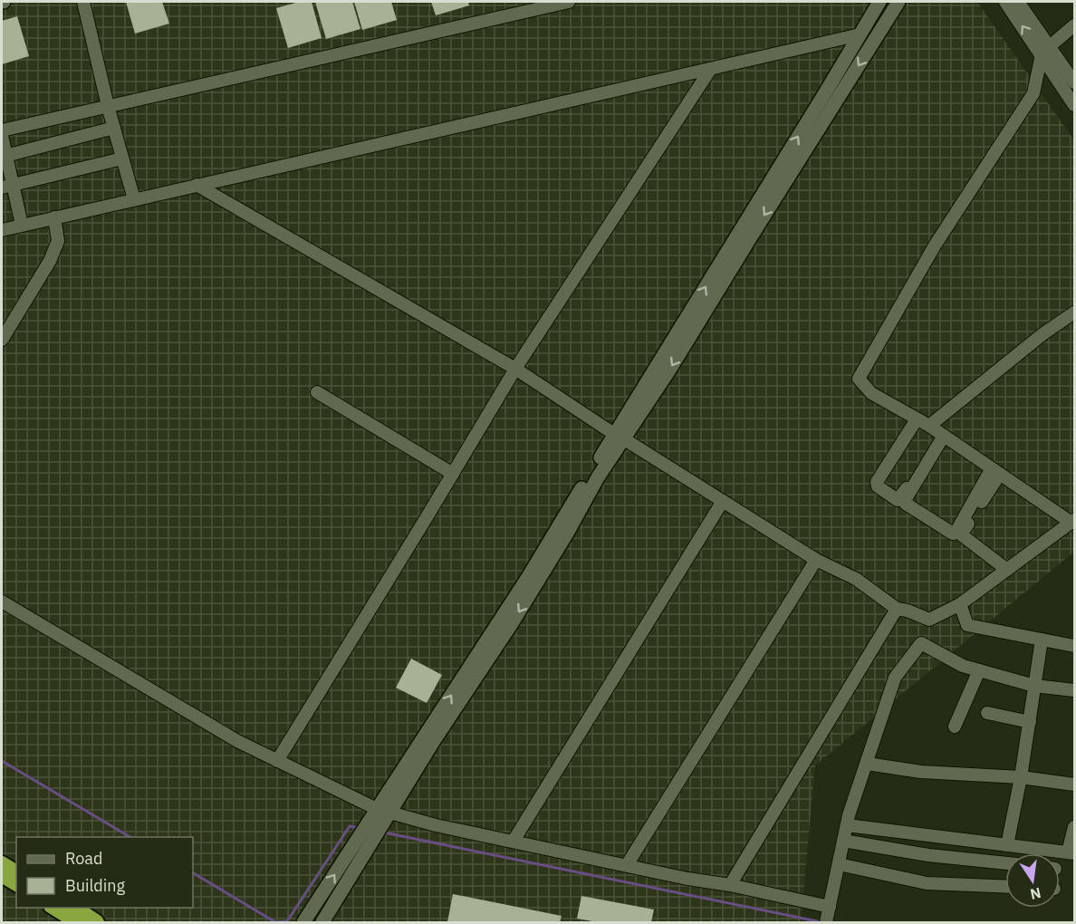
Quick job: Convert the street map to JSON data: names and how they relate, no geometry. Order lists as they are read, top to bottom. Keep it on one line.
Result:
{"legend":["Road","Building"],"north":"bottom"}
